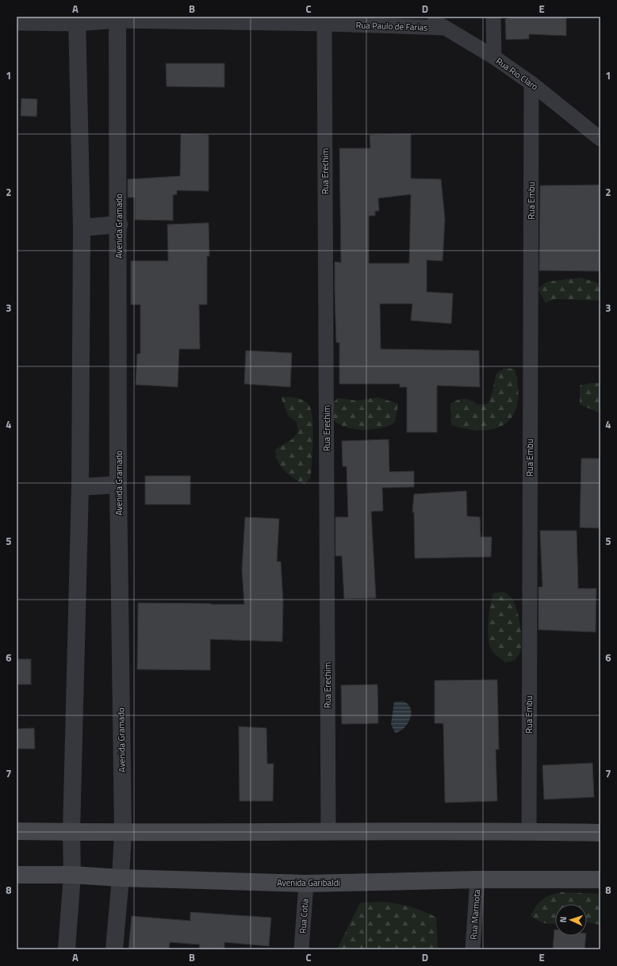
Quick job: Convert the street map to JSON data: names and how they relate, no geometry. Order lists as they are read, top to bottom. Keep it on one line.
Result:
{"streets":{"main road":["Avenida Garibaldi"],"street":["Rua Paulo de Farias","Rua Rio Claro","Rua Erechim","Rua Embu","Avenida Gramado","Rua Marmota","Rua Cotia"]},"crossings":[["Rua Paulo de Farias","Rua Rio Claro"],["Rua Paulo de Farias","Rua Erechim"],["Rua Paulo de Farias","Avenida Gramado"],["Rua Rio Claro","Rua Embu"],["Avenida Gramado","Avenida Garibaldi"],["Avenida Garibaldi","Rua Marmota"],["Avenida Garibaldi","Rua Cotia"]],"north":"left","grid":{"columns":["A","B","C","D","E"],"rows":["1","2","3","4","5","6","7","8"]}}
